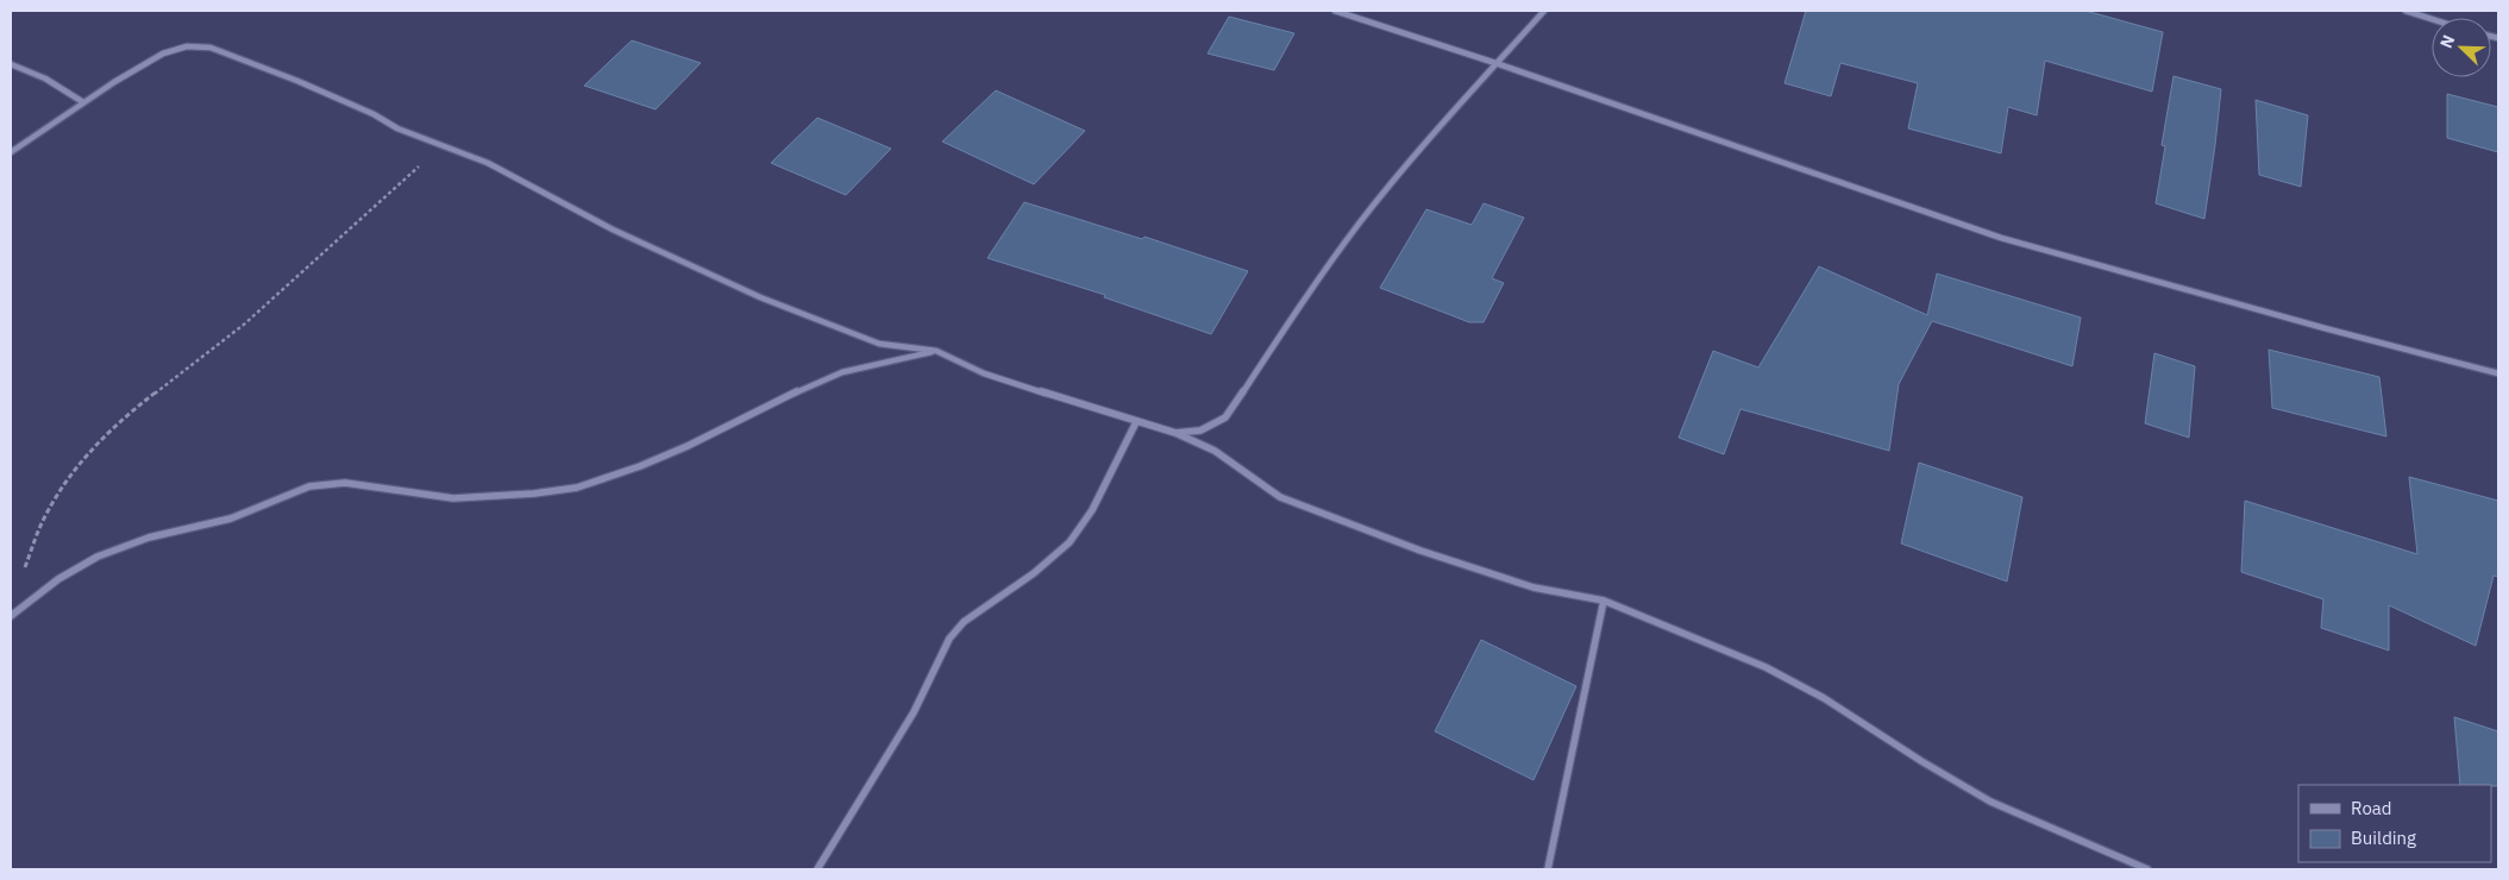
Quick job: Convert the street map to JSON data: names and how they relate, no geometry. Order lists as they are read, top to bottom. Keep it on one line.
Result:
{"legend":["Road","Building"],"north":"top left"}
